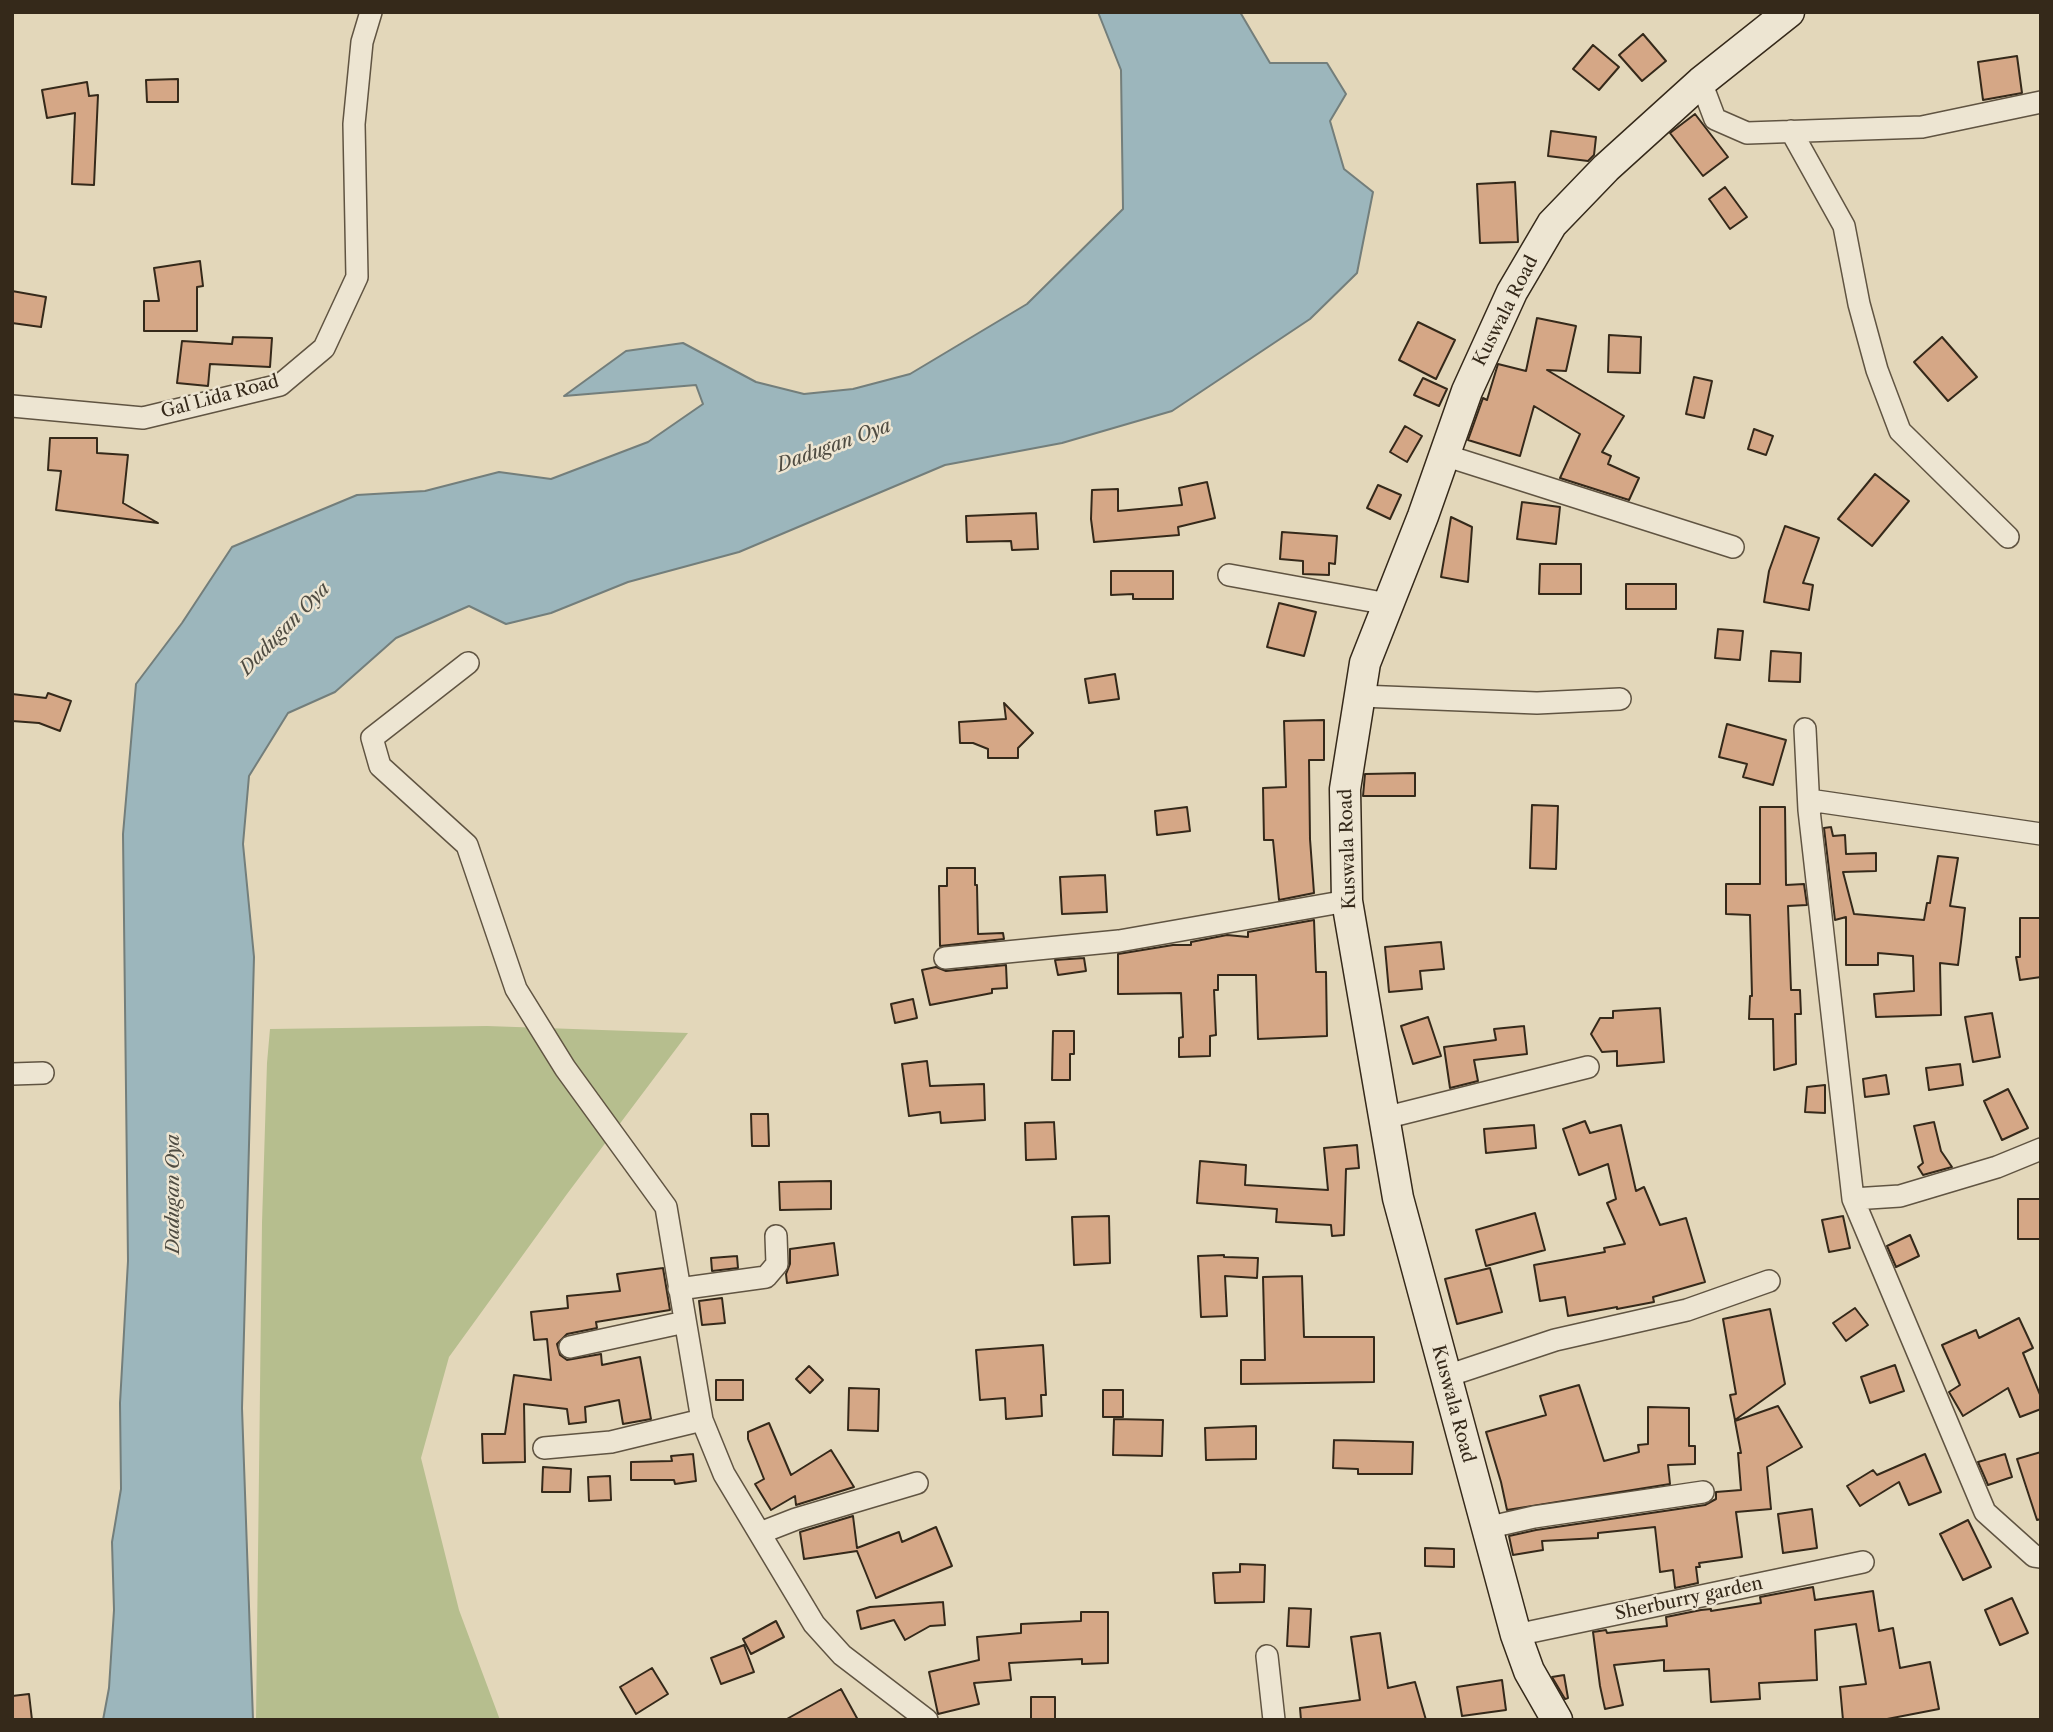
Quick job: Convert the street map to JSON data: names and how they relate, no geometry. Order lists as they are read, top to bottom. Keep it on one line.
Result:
{"streets":{"street":["Kuswala Road","Gal Lida Road","Sherburry garden"]},"crossings":[["Kuswala Road","Sherburry garden"]],"water":["Dadugan Oya"]}
